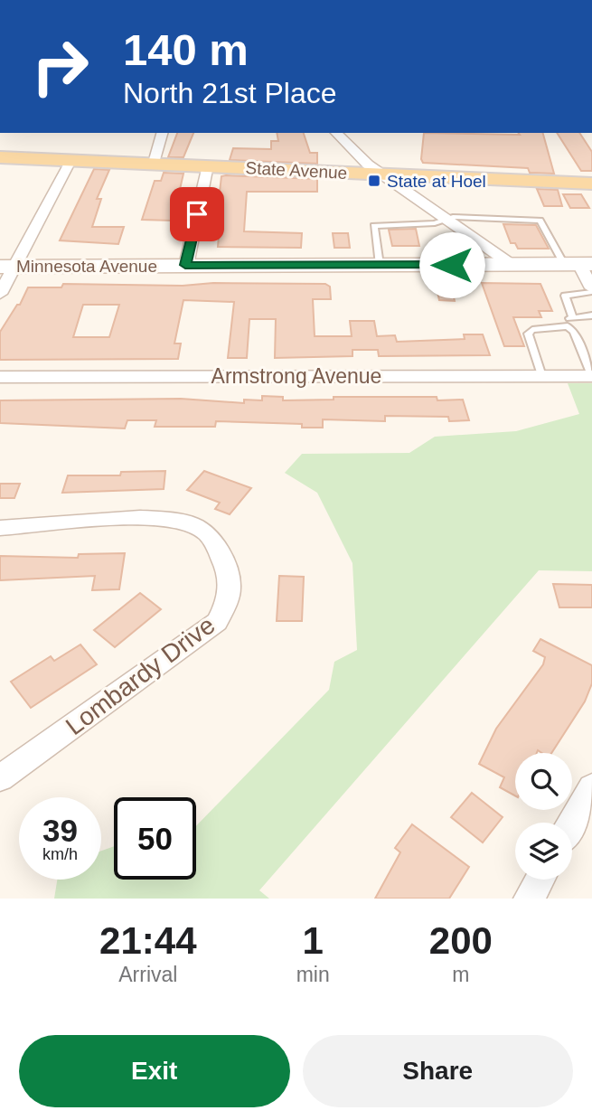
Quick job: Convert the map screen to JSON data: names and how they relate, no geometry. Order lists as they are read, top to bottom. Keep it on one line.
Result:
{"streets":{"main road":["State Avenue","Minnesota Avenue"],"street":["Armstrong Avenue","Lombardy Drive"]},"places":{"transit":["State at Hoel"]},"page":{"turn":["140 m","North 21st Place"],"speed":"39 km/h","limit":"50","eta":["21:44","Arrival","1","min","200","m"],"buttons":["Exit","Share"]}}
